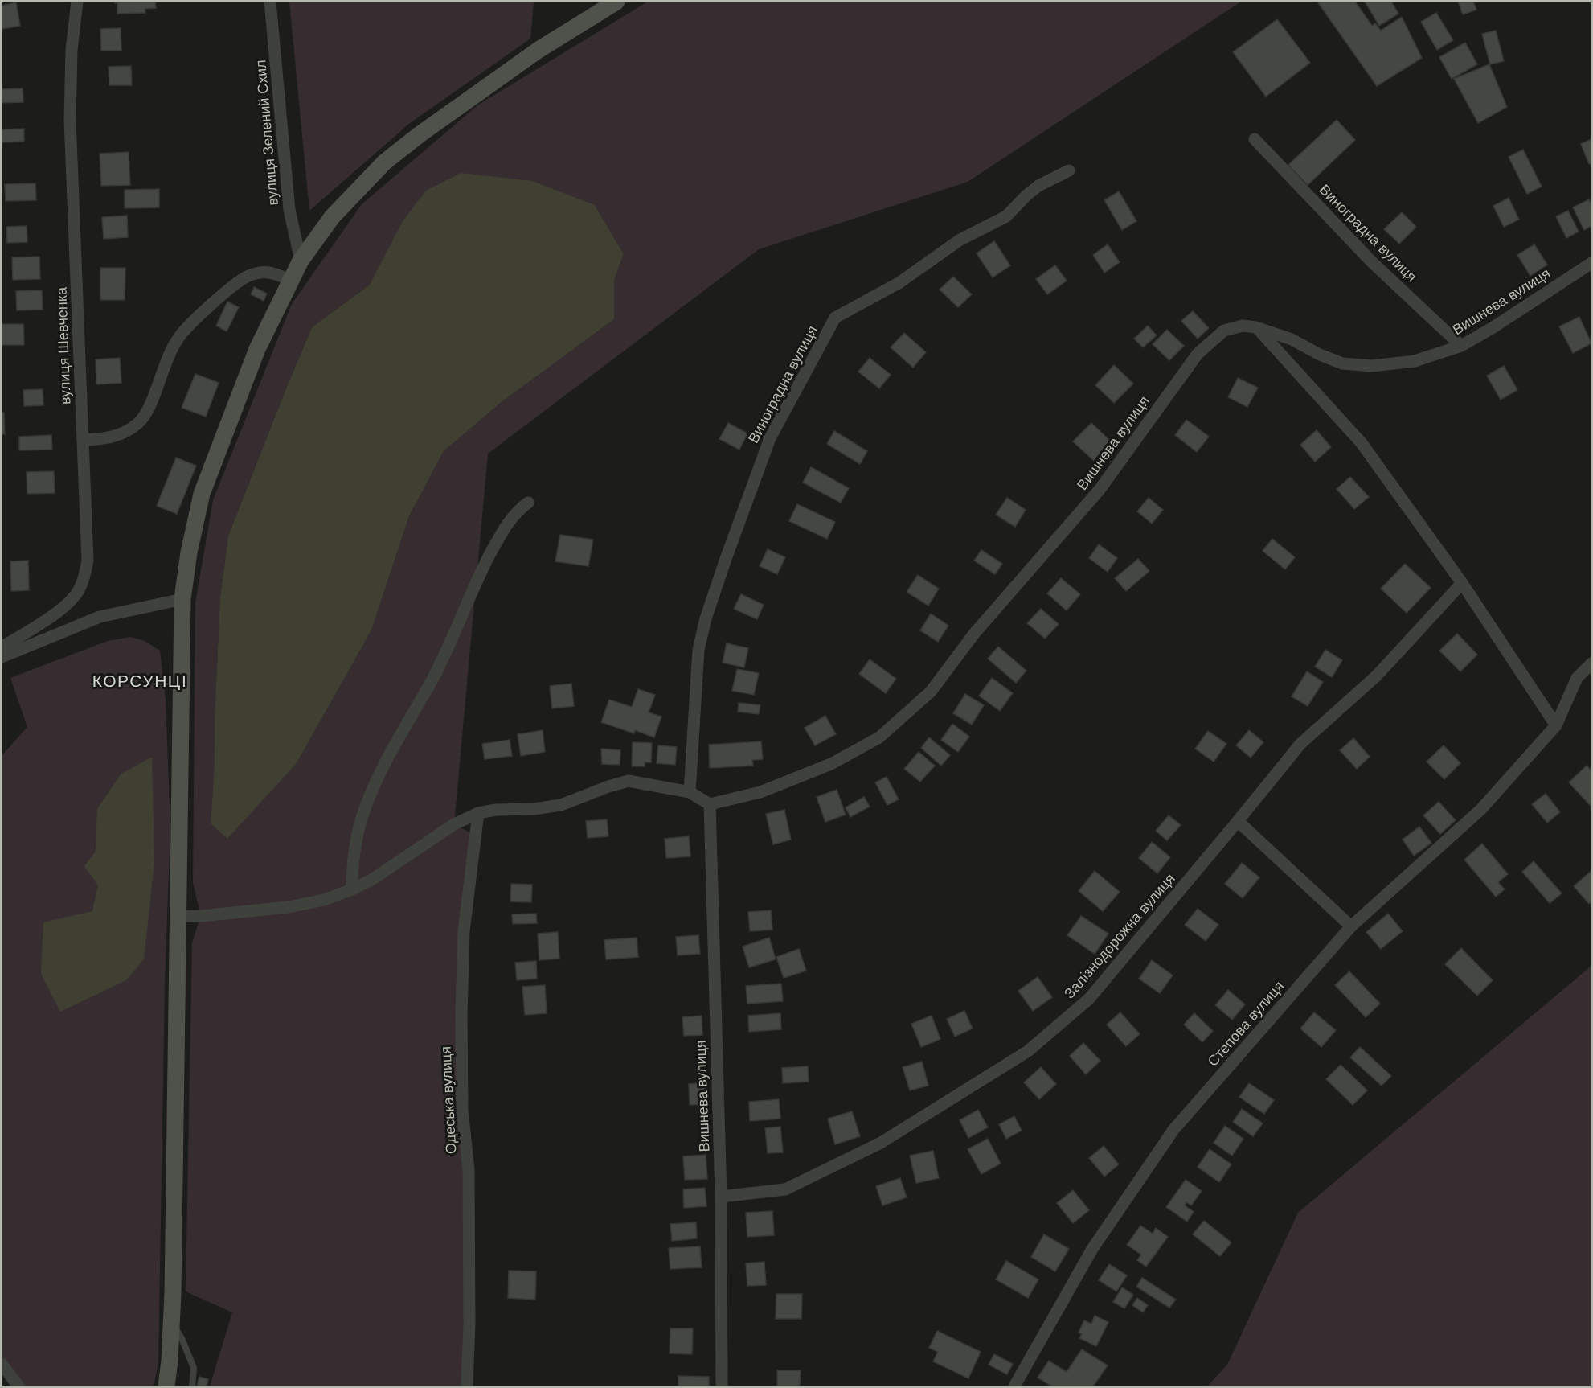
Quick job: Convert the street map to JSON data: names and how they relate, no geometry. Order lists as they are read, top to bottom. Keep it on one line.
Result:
{"streets":{"street":["вулиця Зелений Схил","Виноградна вулиця","Вишнева вулиця","вулиця Шевченка","Залізнодорожна вулиця","Степова вулиця","Одеська вулиця"]},"crossings":[["Виноградна вулиця","Вишнева вулиця"],["Вишнева вулиця","Залізнодорожна вулиця"]],"districts":["КОРСУНЦІ"]}
